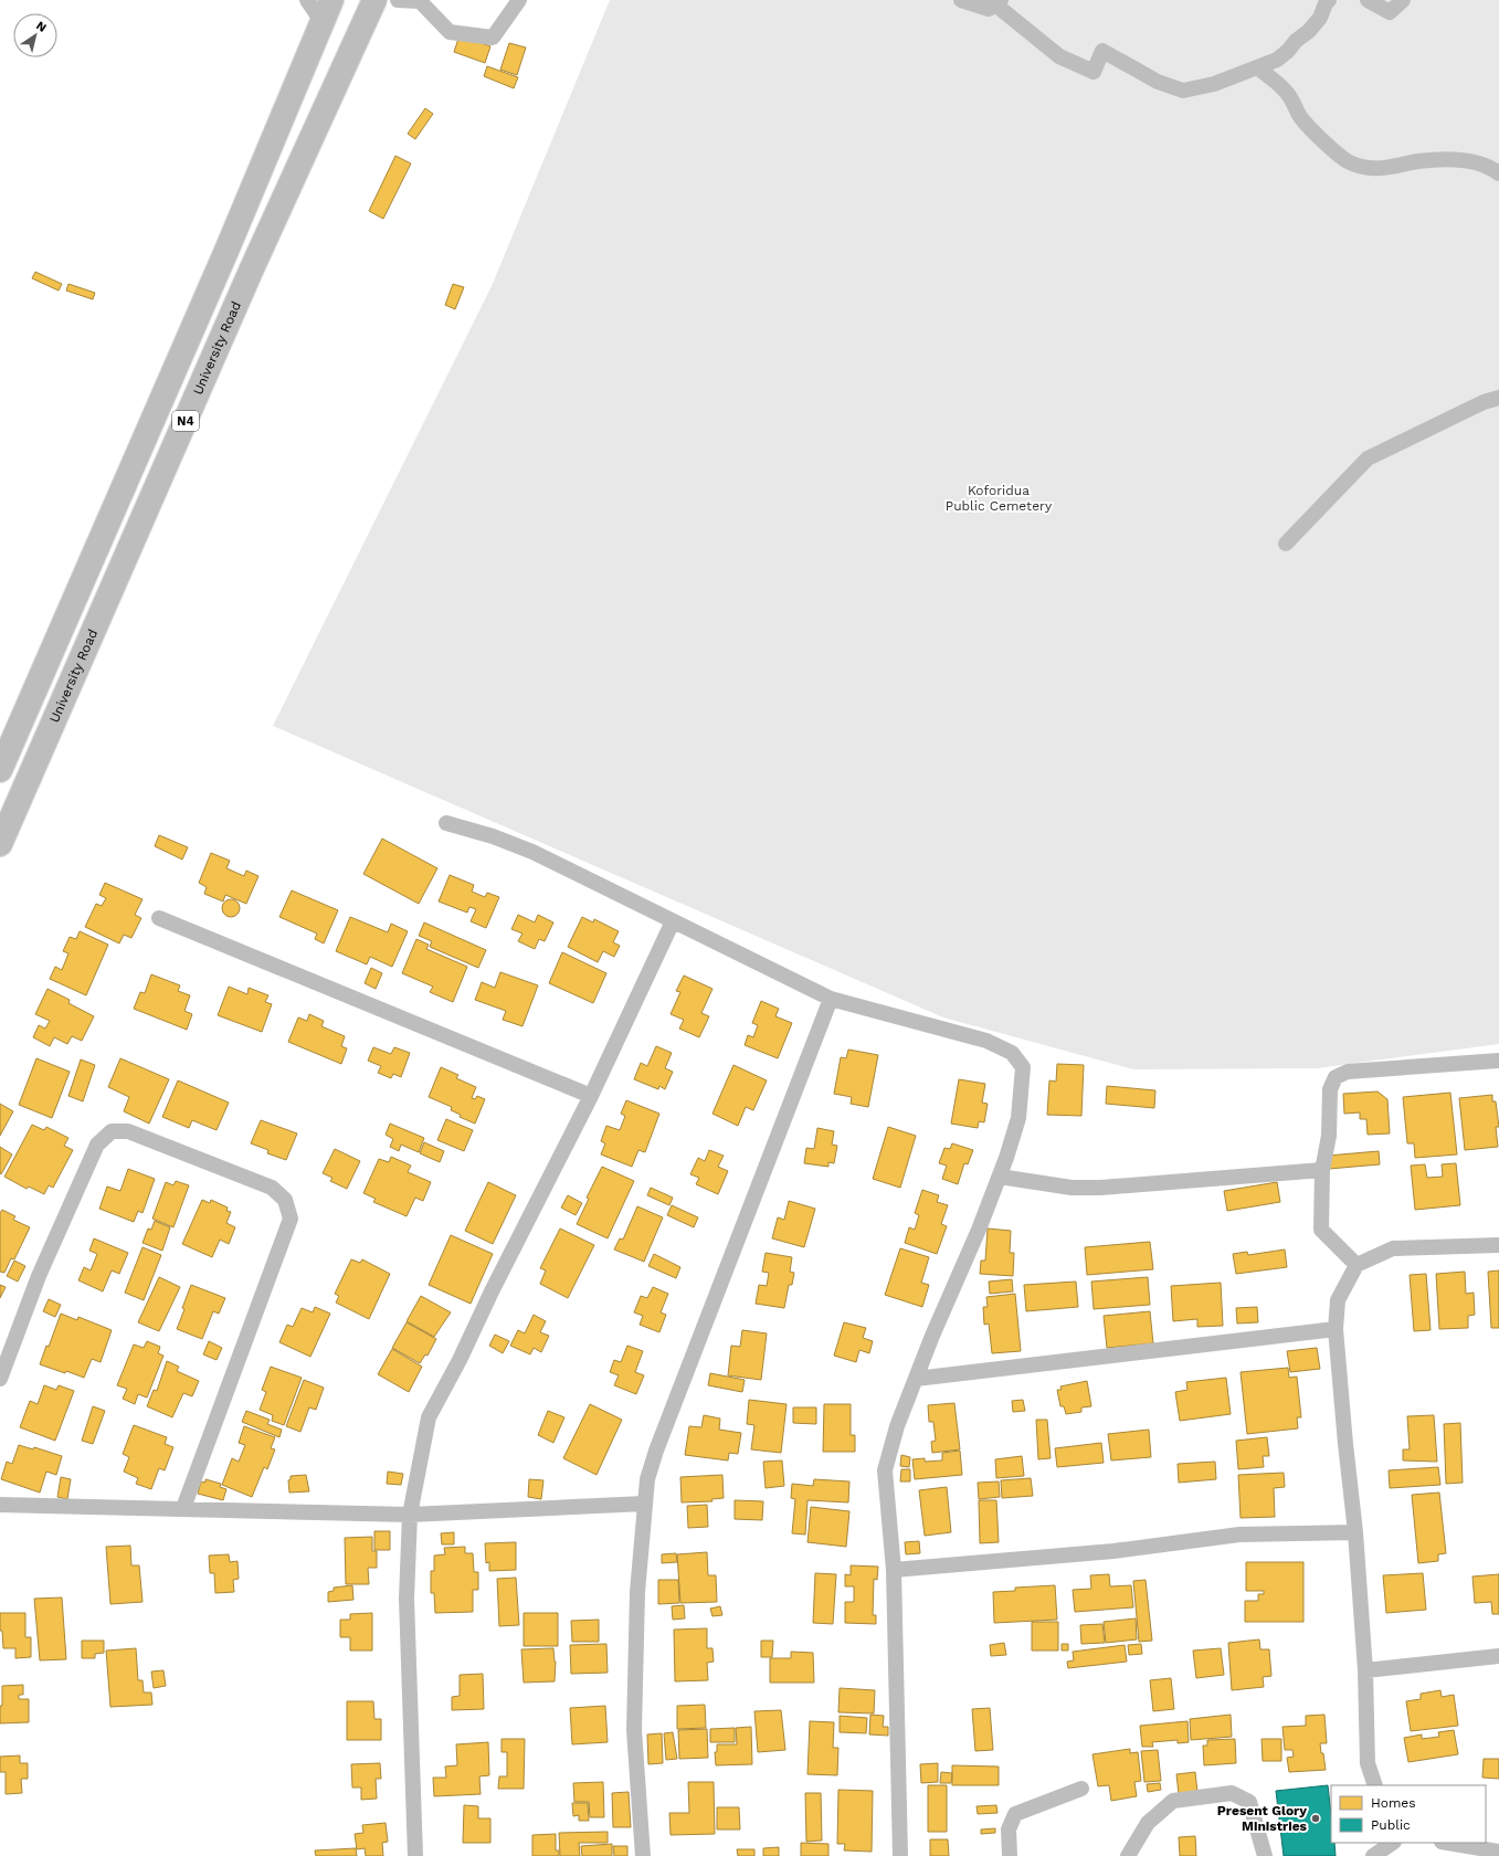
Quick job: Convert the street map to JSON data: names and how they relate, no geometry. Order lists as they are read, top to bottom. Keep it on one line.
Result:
{"streets":{"highway":["University Road","N4"]},"parks":["Koforidua Public Cemetery"],"places":["Present Glory Ministries"],"legend":["Homes","Public"],"north":"top right"}
